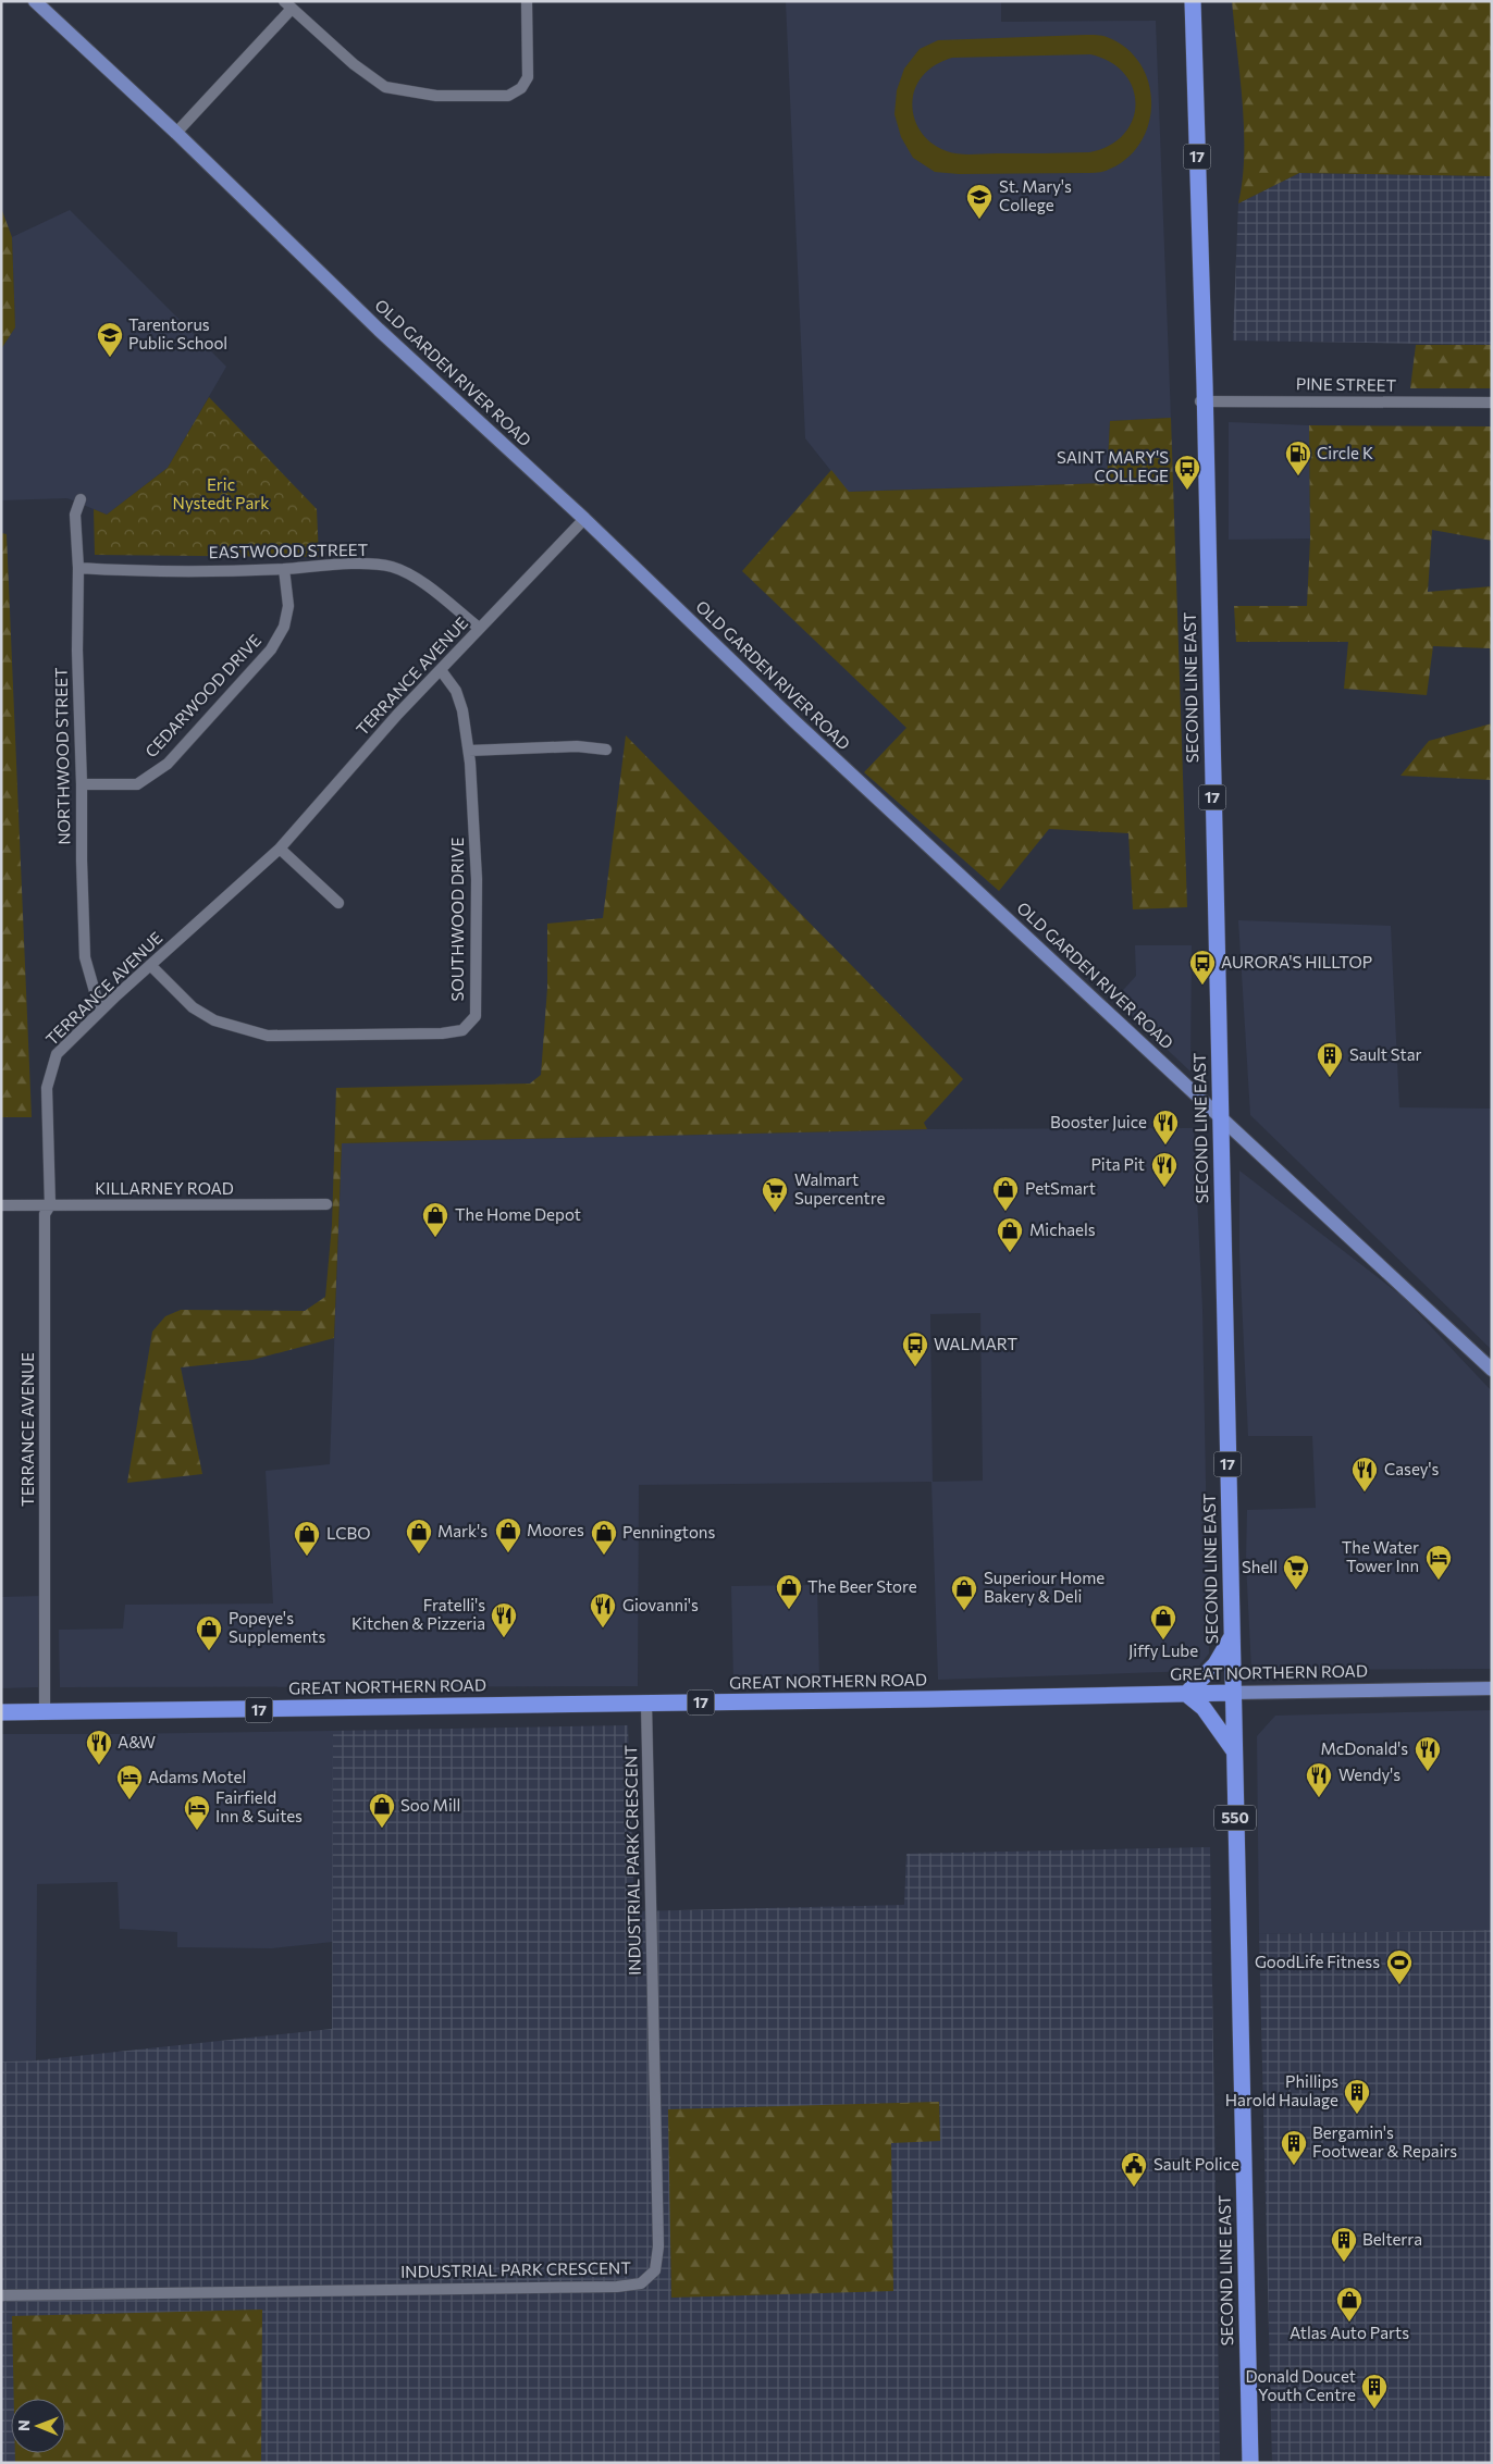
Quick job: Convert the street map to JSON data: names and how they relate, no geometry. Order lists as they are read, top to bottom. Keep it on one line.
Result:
{"streets":{"highway":["17","SECOND LINE EAST","GREAT NORTHERN ROAD","550"],"main road":["OLD GARDEN RIVER ROAD"],"street":["PINE STREET","EASTWOOD STREET","TERRANCE AVENUE","CEDARWOOD DRIVE","NORTHWOOD STREET","SOUTHWOOD DRIVE","KILLARNEY ROAD","INDUSTRIAL PARK CRESCENT"]},"crossings":[["OLD GARDEN RIVER ROAD","TERRANCE AVENUE"],["OLD GARDEN RIVER ROAD","SECOND LINE EAST"],["PINE STREET","SECOND LINE EAST"],["EASTWOOD STREET","TERRANCE AVENUE"],["EASTWOOD STREET","CEDARWOOD DRIVE"],["EASTWOOD STREET","NORTHWOOD STREET"],["TERRANCE AVENUE","NORTHWOOD STREET"],["TERRANCE AVENUE","SOUTHWOOD DRIVE"],["TERRANCE AVENUE","KILLARNEY ROAD"],["TERRANCE AVENUE","GREAT NORTHERN ROAD"],["SECOND LINE EAST","GREAT NORTHERN ROAD"],["CEDARWOOD DRIVE","NORTHWOOD STREET"],["GREAT NORTHERN ROAD","INDUSTRIAL PARK CRESCENT"]],"parks":["Eric Nystedt Park"],"places":{"school or university":["St. Mary's College","Tarentorus Public School"],"fuel station":["Circle K"],"bus stop":["SAINT MARY'S COLLEGE","AURORA'S HILLTOP","WALMART"],"building":["Sault Star","Phillips Harold Haulage","Bergamin's Footwear & Repairs","Belterra","Donald Doucet Youth Centre"],"restaurant":["Booster Juice","Pita Pit","Casey's","Giovanni's","Fratelli's Kitchen & Pizzeria","A&W","McDonald's","Wendy's"],"shop":["PetSmart","The Home Depot","Michaels","Moores","Mark's","Penningtons","LCBO","The Beer Store","Superiour Home Bakery & Deli","Jiffy Lube","Popeye's Supplements","Soo Mill","Atlas Auto Parts"],"supermarket":["Walmart Supercentre","Shell"],"hotel":["The Water Tower Inn","Adams Motel","Fairfield Inn & Suites"],"sports":["GoodLife Fitness"],"public building":["Sault Police"]},"north":"left"}
